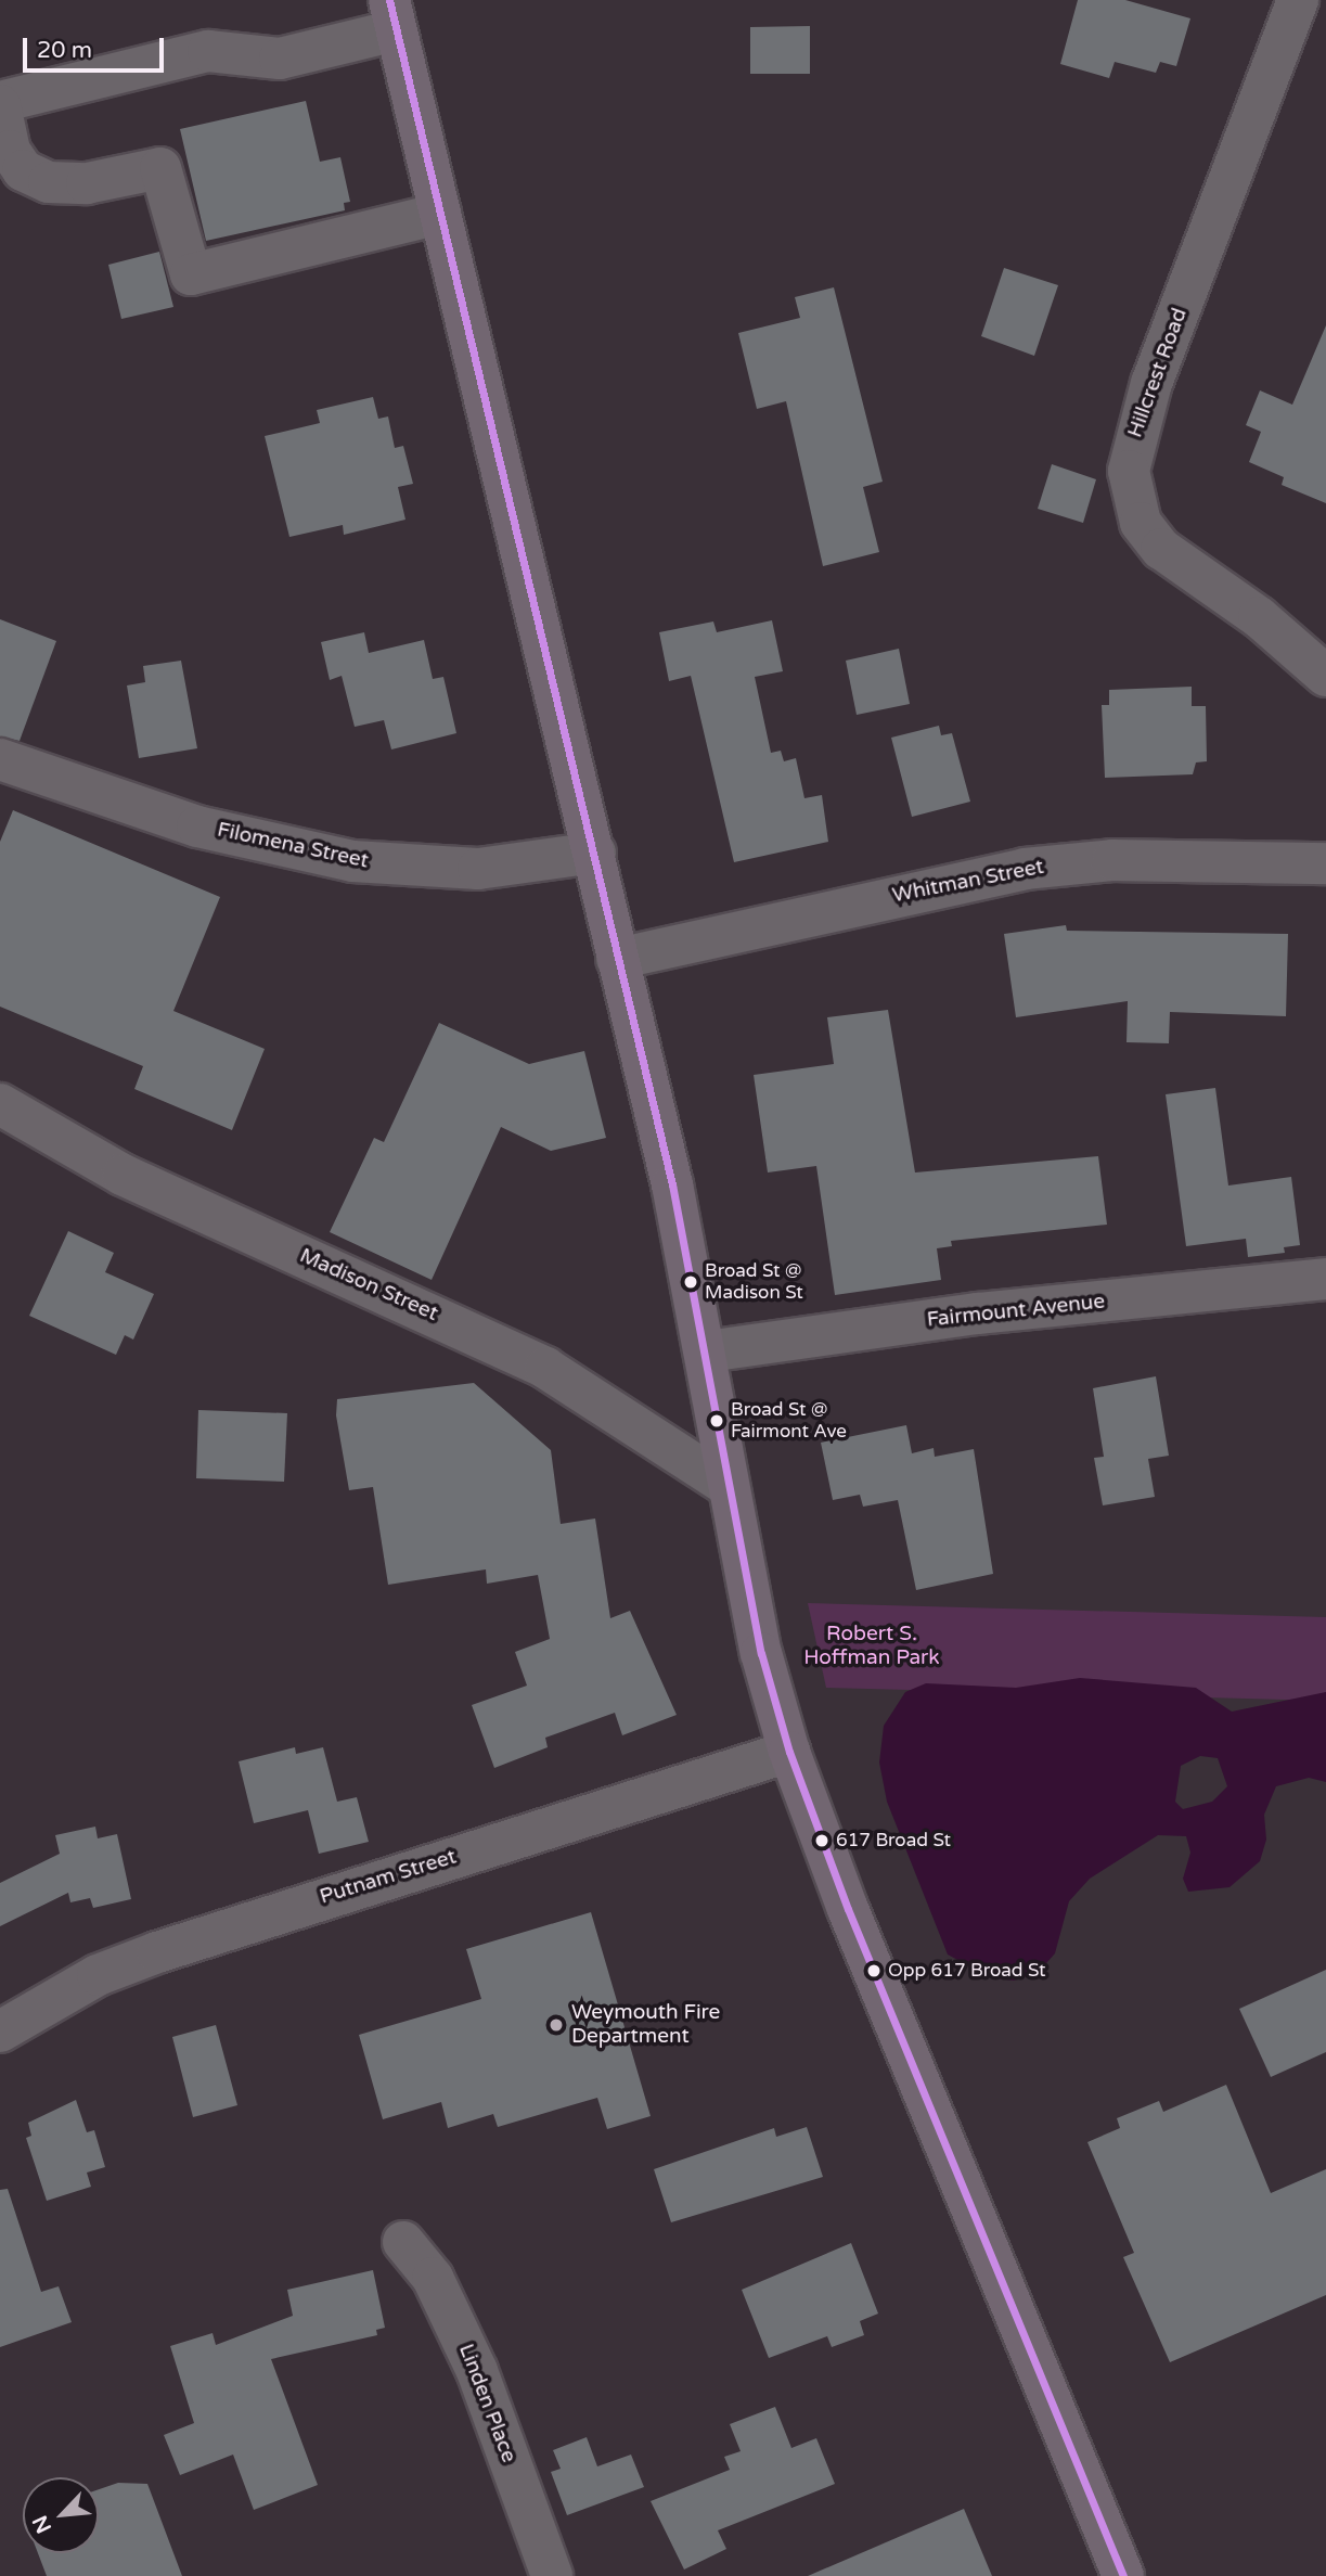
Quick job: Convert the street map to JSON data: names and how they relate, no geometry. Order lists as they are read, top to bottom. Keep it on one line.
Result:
{"streets":{"street":["Hillcrest Road","Filomena Street","Whitman Street","Madison Street","Fairmount Avenue","Putnam Street","Linden Place"]},"parks":["Robert S. Hoffman Park"],"places":["Broad St @ Madison St","Broad St @ Fairmont Ave","617 Broad St","Opp 617 Broad St","Weymouth Fire Department"],"scale_bar":"20 m","north":"bottom left"}
